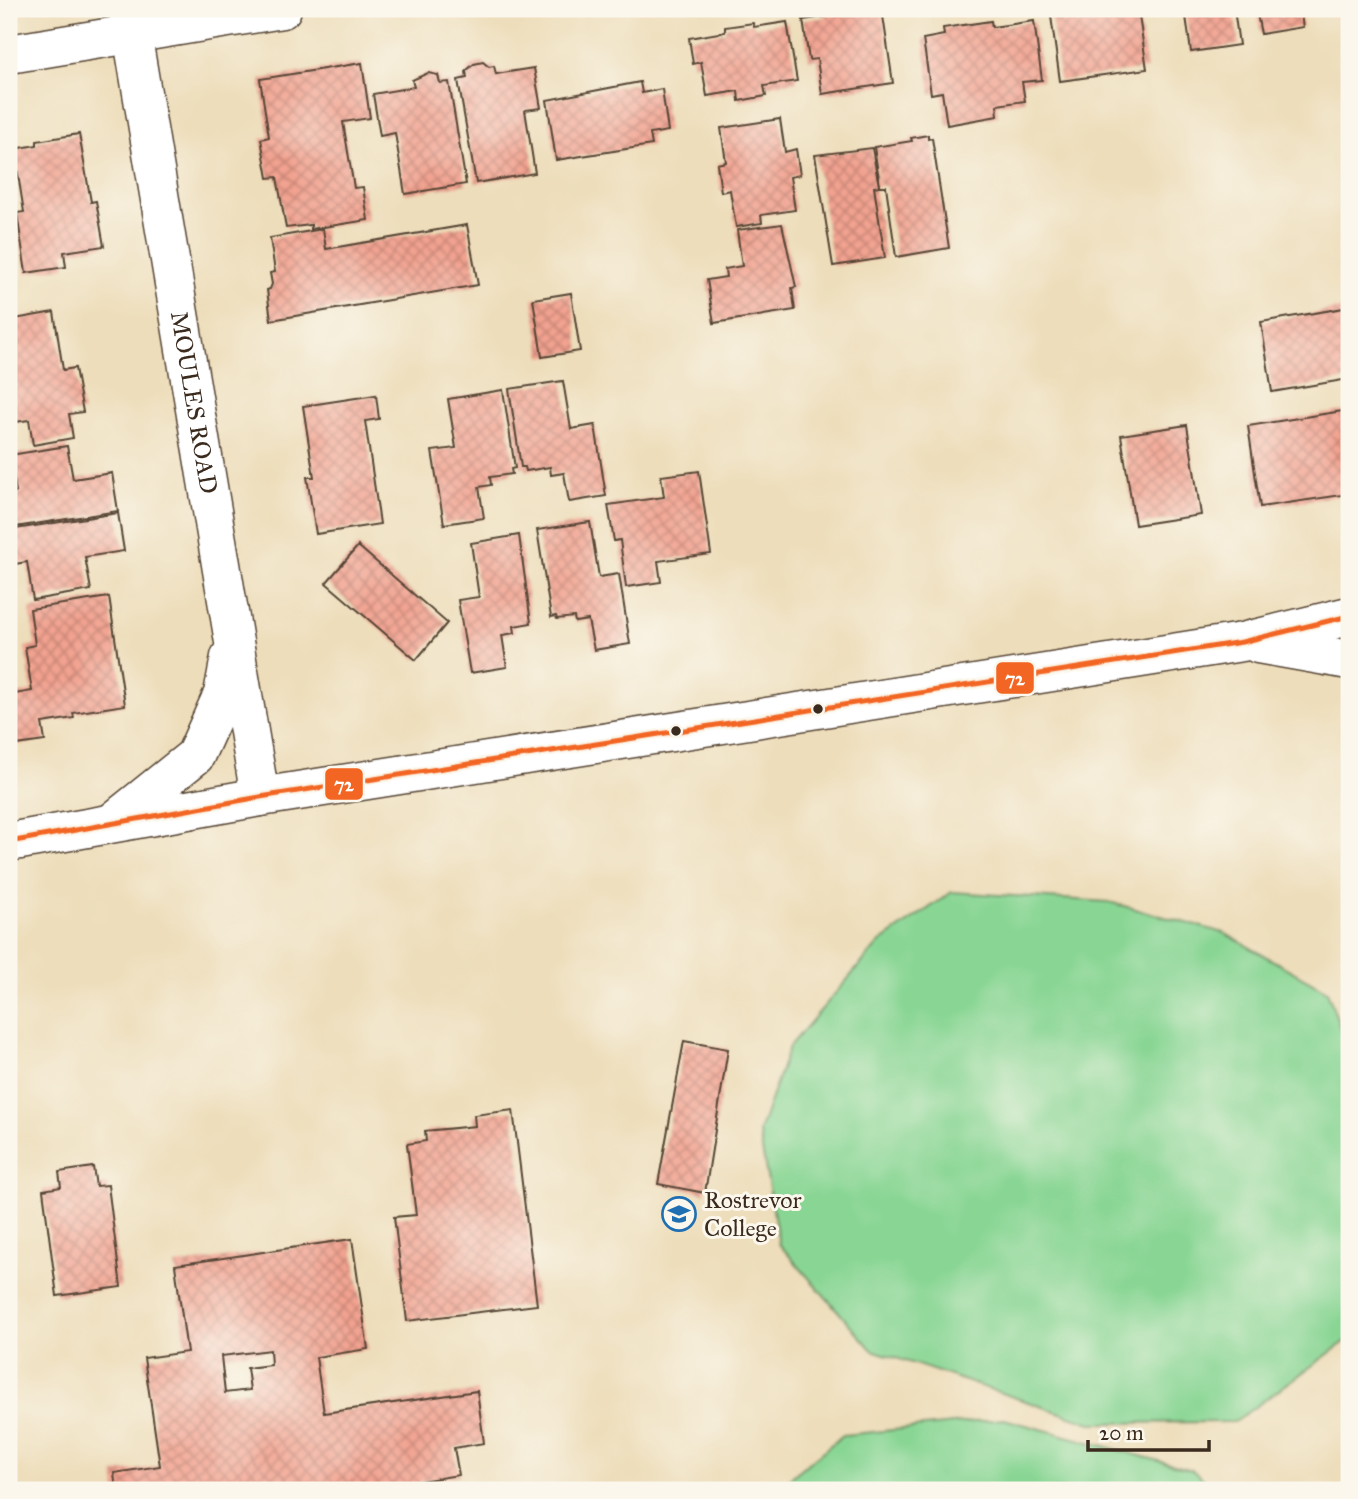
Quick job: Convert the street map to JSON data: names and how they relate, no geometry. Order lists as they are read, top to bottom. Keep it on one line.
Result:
{"streets":{"main road":["MOULES ROAD"]},"places":{"school or university":["Rostrevor College"]},"lines":["transit line 72"],"scale_bar":"20 m"}
